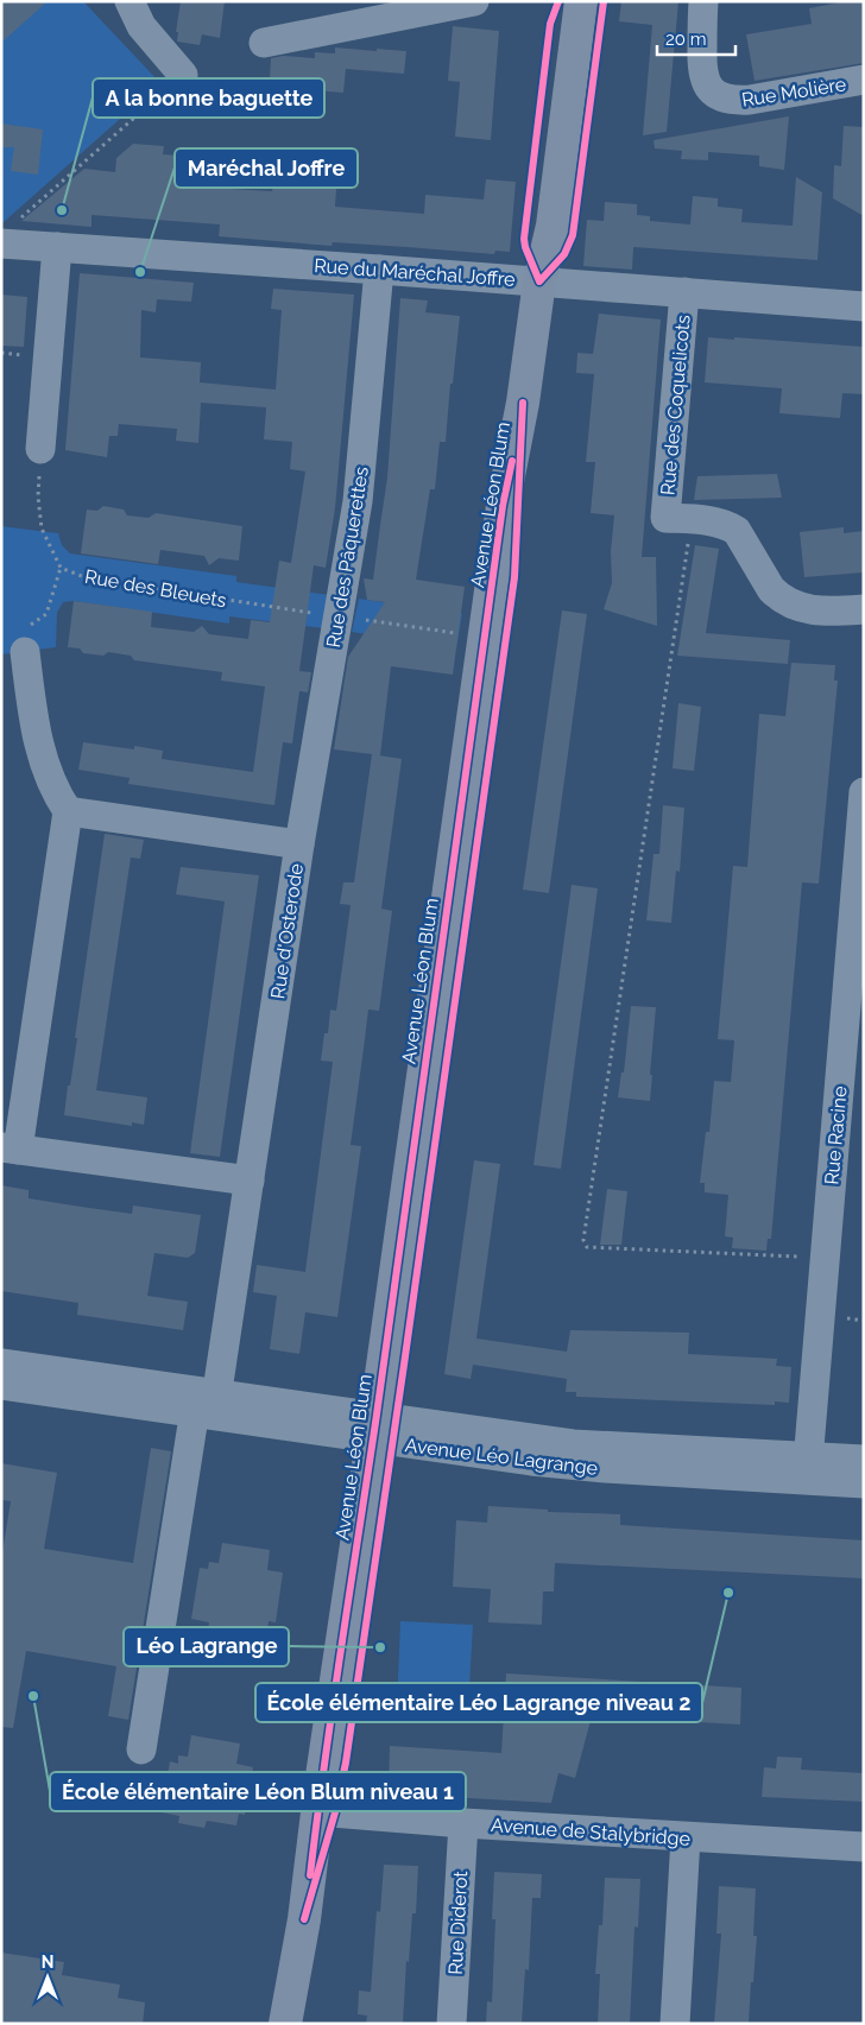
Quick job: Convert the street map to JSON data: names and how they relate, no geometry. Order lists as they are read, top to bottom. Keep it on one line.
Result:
{"streets":{"main road":["Avenue Léon Blum"],"street":["Rue Molière","Rue du Maréchal Joffre","Rue des Coquelicots","Rue des Pâquerettes","Rue d'Osterode","Rue Racine","Avenue Léo Lagrange","Avenue de Stalybridge","Rue Diderot"],"path":["Rue des Bleuets"]},"crossings":[["Rue du Maréchal Joffre","Rue des Coquelicots"],["Rue du Maréchal Joffre","Avenue Léon Blum"],["Rue du Maréchal Joffre","Rue des Pâquerettes"],["Avenue Léon Blum","Rue des Bleuets"],["Avenue Léon Blum","Avenue Léo Lagrange"],["Avenue Léon Blum","Avenue de Stalybridge"],["Rue des Pâquerettes","Rue des Bleuets"],["Rue des Pâquerettes","Rue d'Osterode"],["Rue d'Osterode","Avenue Léo Lagrange"],["Rue Racine","Avenue Léo Lagrange"],["Avenue de Stalybridge","Rue Diderot"]],"places":["A la bonne baguette","Maréchal Joffre","École élémentaire Léo Lagrange niveau 2","Léo Lagrange","École élémentaire Léon Blum niveau 1"],"scale_bar":"20 m","north":"top"}
